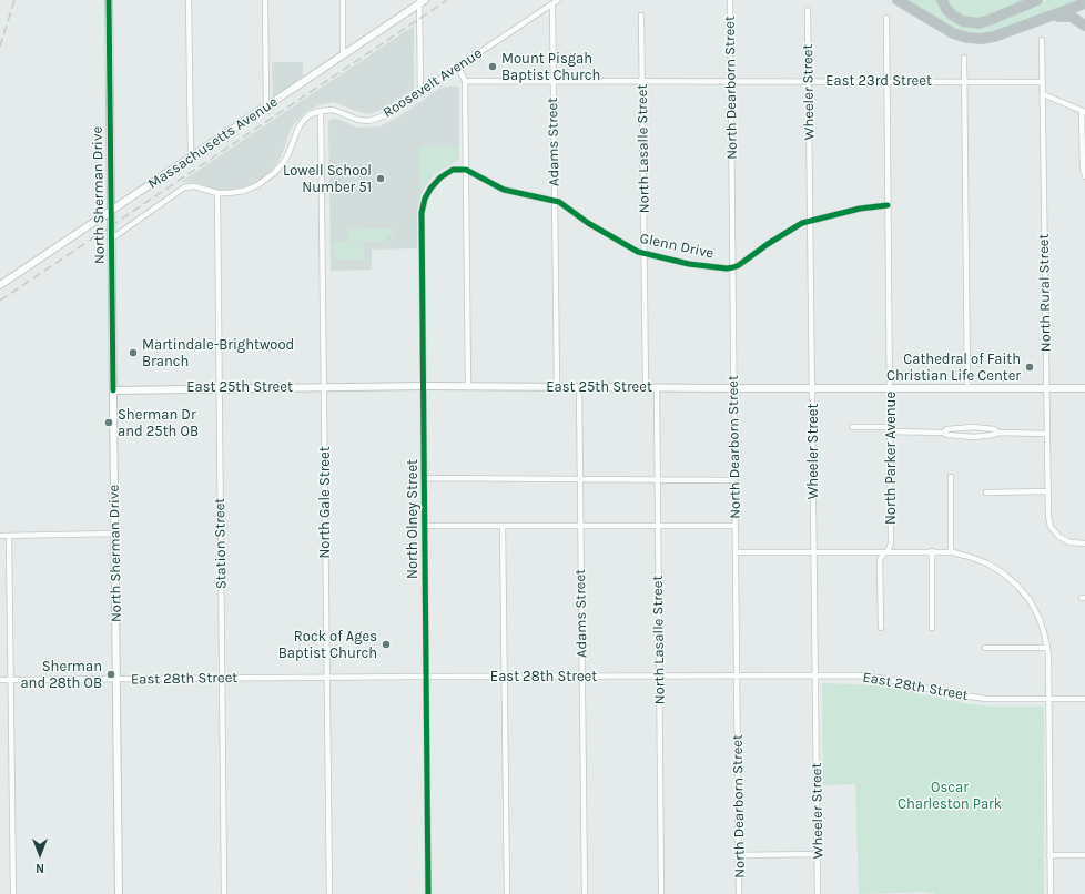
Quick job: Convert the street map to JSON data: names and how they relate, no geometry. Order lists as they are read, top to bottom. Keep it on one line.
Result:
{"streets":{"street":["East 23rd Street","Roosevelt Avenue","North Dearborn Street","Wheeler Street","Adams Street","Massachusetts Avenue","North Lasalle Street","North Sherman Drive","Glenn Drive","North Rural Street","East 25th Street","North Parker Avenue","North Gale Street","North Olney Street","Station Street","East 28th Street"]},"crossings":[["East 23rd Street","North Dearborn Street"],["East 23rd Street","Wheeler Street"],["East 23rd Street","Adams Street"],["East 23rd Street","North Lasalle Street"],["East 23rd Street","North Rural Street"],["East 23rd Street","North Parker Avenue"],["Roosevelt Avenue","Adams Street"],["Roosevelt Avenue","North Gale Street"],["North Dearborn Street","Glenn Drive"],["North Dearborn Street","East 25th Street"],["North Dearborn Street","East 28th Street"],["Wheeler Street","East 25th Street"],["Wheeler Street","East 28th Street"],["Adams Street","Glenn Drive"],["Adams Street","East 25th Street"],["Adams Street","East 28th Street"],["Massachusetts Avenue","North Sherman Drive"],["North Lasalle Street","Glenn Drive"],["North Lasalle Street","East 25th Street"],["North Lasalle Street","East 28th Street"],["North Sherman Drive","East 25th Street"],["North Sherman Drive","East 28th Street"],["Glenn Drive","North Olney Street"],["North Rural Street","East 25th Street"],["East 25th Street","North Parker Avenue"],["East 25th Street","North Gale Street"],["East 25th Street","North Olney Street"],["East 25th Street","Station Street"],["North Gale Street","East 28th Street"],["North Olney Street","East 28th Street"],["Station Street","East 28th Street"]],"parks":["Oscar Charleston Park"],"places":["Mount Pisgah Baptist Church","Lowell School Number 51","Martindale-Brightwood Branch","Cathedral of Faith Christian Life Center","Sherman Dr and 25th OB","Rock of Ages Baptist Church","Sherman and 28th OB"],"north":"bottom"}
